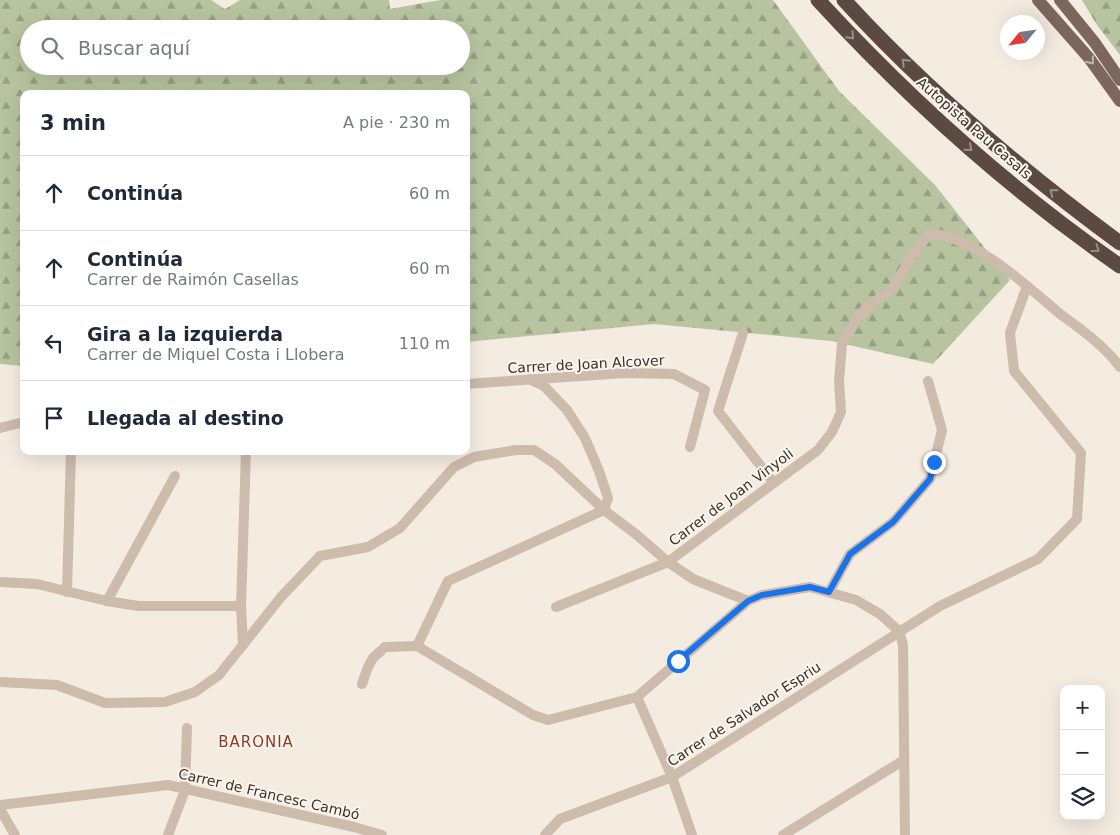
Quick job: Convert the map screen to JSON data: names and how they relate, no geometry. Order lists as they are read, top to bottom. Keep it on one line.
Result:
{"streets":{"highway":["Autopista Pau Casals"],"street":["Carrer de Joan Alcover","Carrer de Joan Vinyoli","Carrer de Salvador Espriu","Carrer de Francesc Cambó"]},"crossings":[["Carrer de Joan Vinyoli","Carrer de Salvador Espriu"]],"districts":["BARONIA"],"north":"bottom left","page":{"search":"Buscar aquí","heading":["3 min","A pie · 230 m"],"list":[["Continúa","60 m"],["Continúa","Carrer de Raimón Casellas","60 m"],["Gira a la izquierda","Carrer de Miquel Costa i Llobera","110 m"],"Llegada al destino"],"map_buttons":["+","−"]}}
